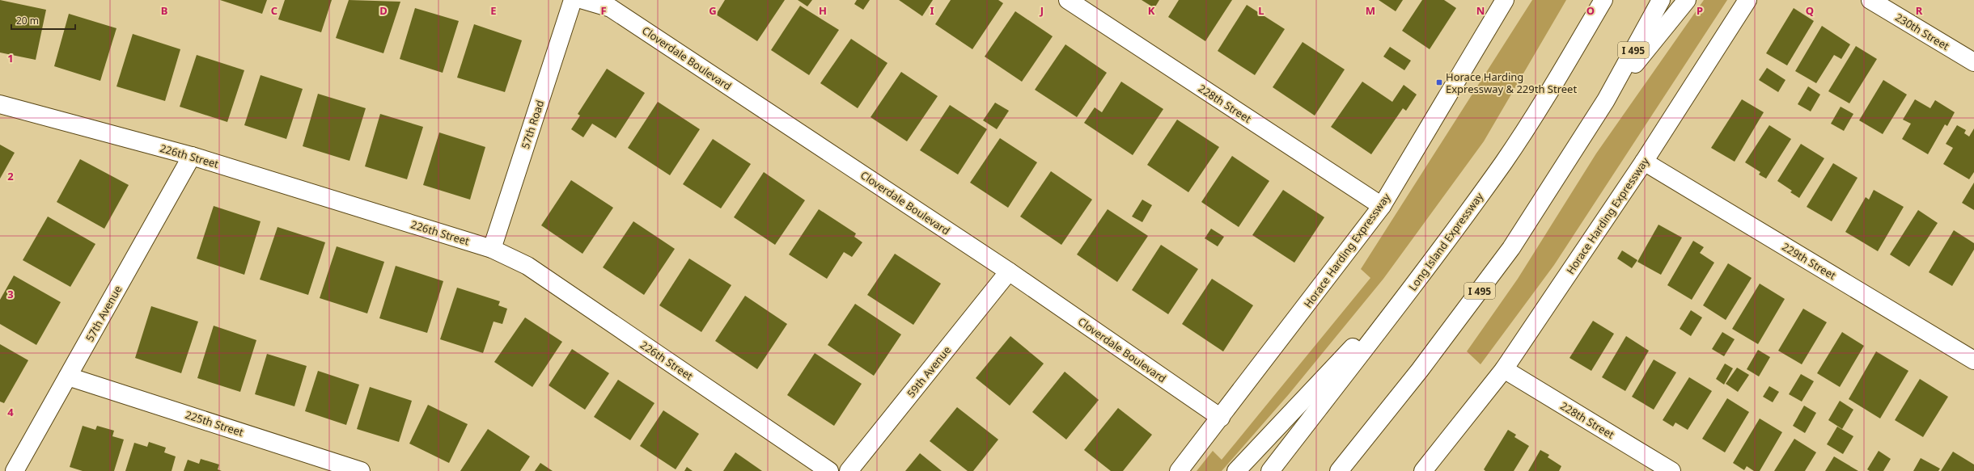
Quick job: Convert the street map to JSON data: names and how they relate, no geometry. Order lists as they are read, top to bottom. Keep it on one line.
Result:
{"streets":{"main road":["230th Street","I 495","Cloverdale Boulevard","228th Street","57th Road","226th Street","Horace Harding Expressway","Long Island Expressway","229th Street","57th Avenue","59th Avenue","225th Street"]},"crossings":[["Cloverdale Boulevard","Horace Harding Expressway"],["Cloverdale Boulevard","59th Avenue"],["228th Street","Horace Harding Expressway"],["57th Road","226th Street"],["226th Street","57th Avenue"],["Horace Harding Expressway","229th Street"],["57th Avenue","225th Street"]],"places":{"transit":["Horace Harding Expressway & 229th Street"]},"scale_bar":"20 m","grid":{"columns":["B","C","D","E","F","G","H","I","J","K","L","M","N","O","P","Q","R"],"rows":["1","2","3","4"]}}
